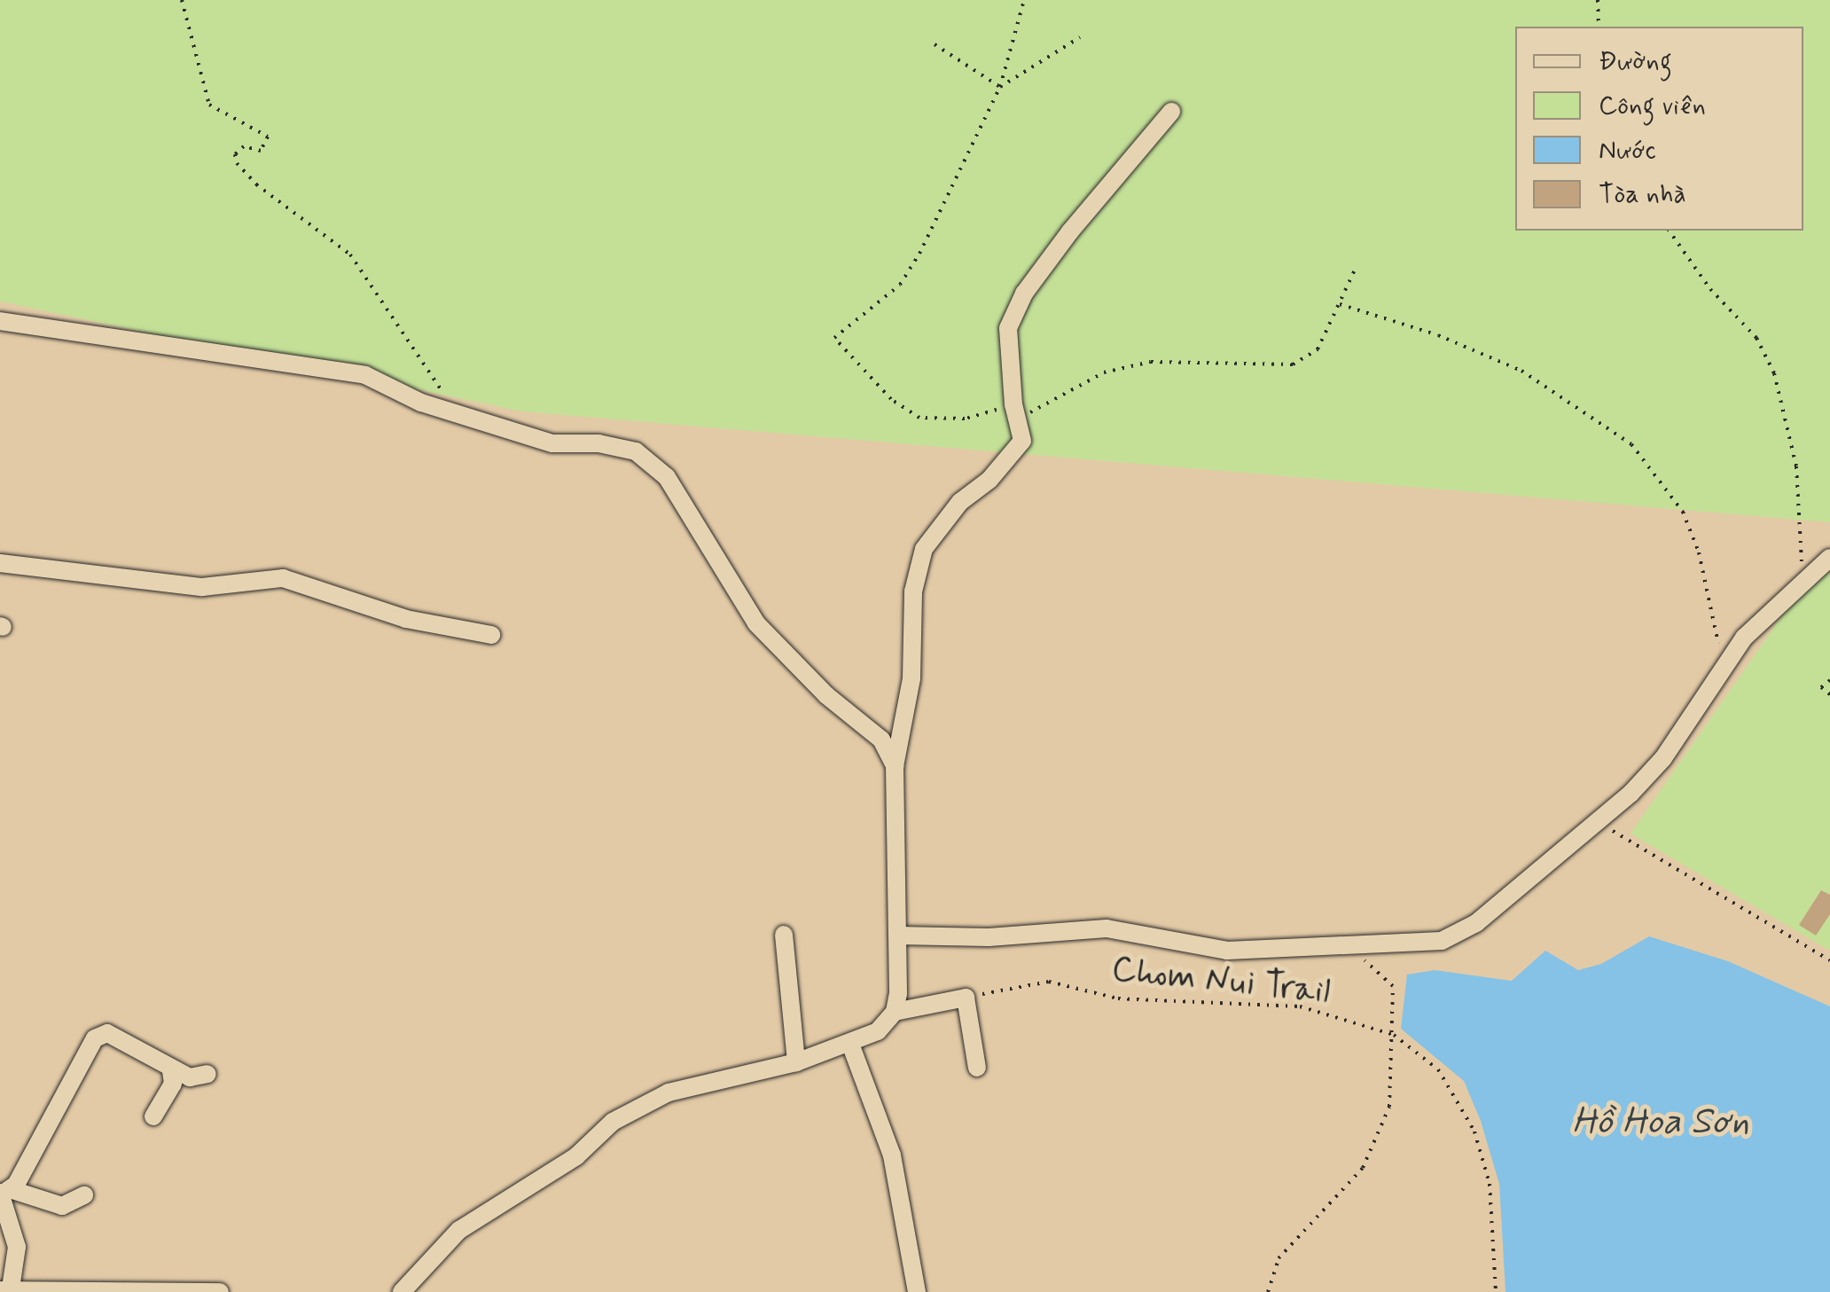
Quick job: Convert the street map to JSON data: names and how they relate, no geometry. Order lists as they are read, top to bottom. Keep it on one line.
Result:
{"streets":{"path":["Chom Nui Trail"]},"water":["Hồ Hoa Sơn"],"legend":["Đường","Công viên","Nước","Tòa nhà"]}
